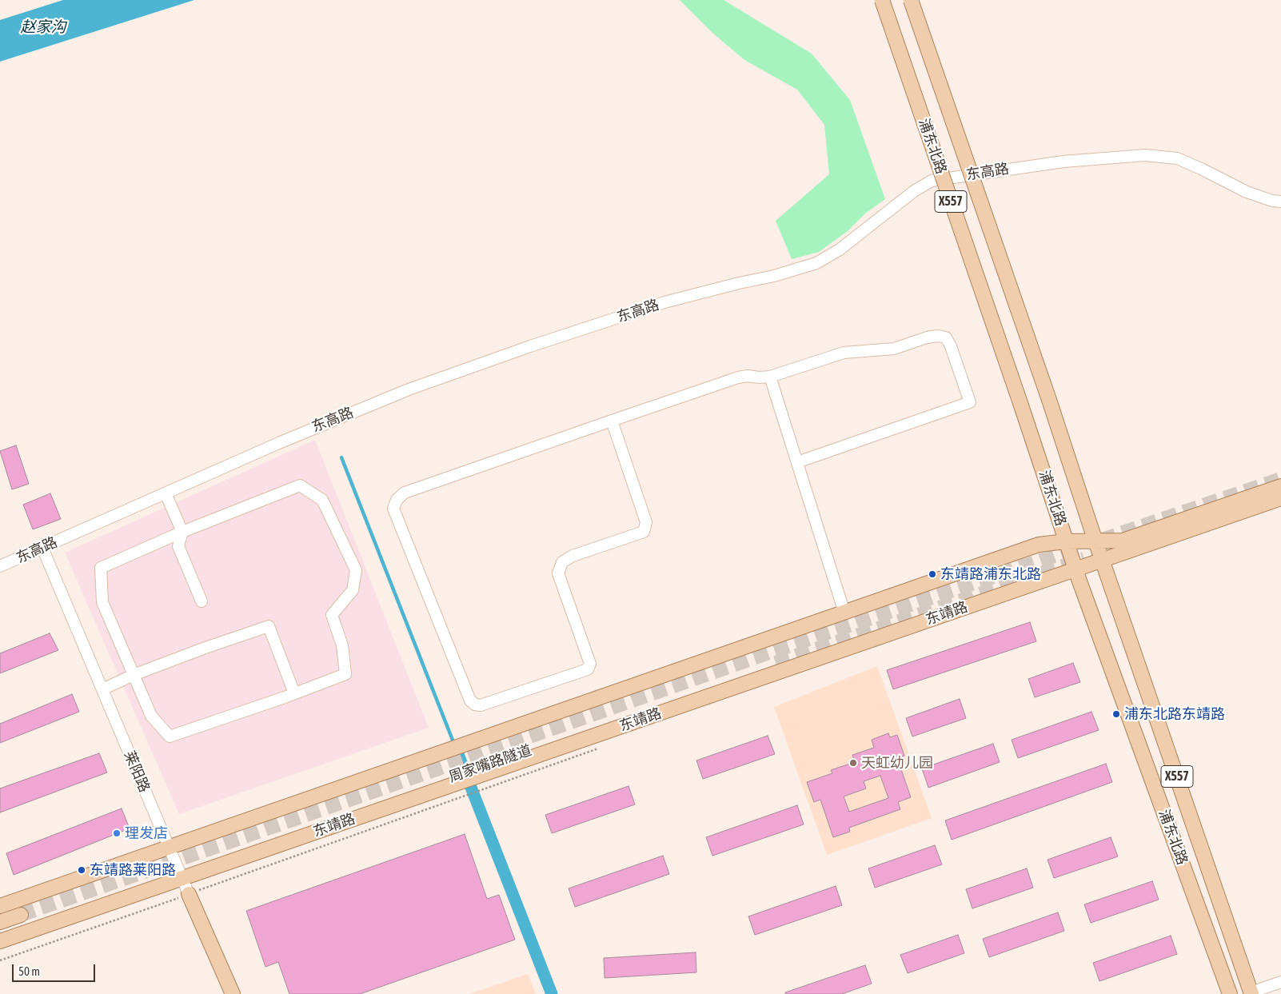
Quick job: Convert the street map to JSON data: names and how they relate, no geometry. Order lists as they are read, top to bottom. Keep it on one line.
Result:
{"streets":{"main road":["浦东北路","X557","东靖路","周家嘴路隧道","莱阳路"],"street":["东高路"]},"crossings":[["浦东北路","东靖路"],["东高路","莱阳路"],["东靖路","周家嘴路隧道"],["东靖路","莱阳路"]],"water":["赵家沟"],"places":["东靖路浦东北路","浦东北路东靖路","天虹幼儿园","理发店","东靖路莱阳路"],"scale_bar":"50 m"}
